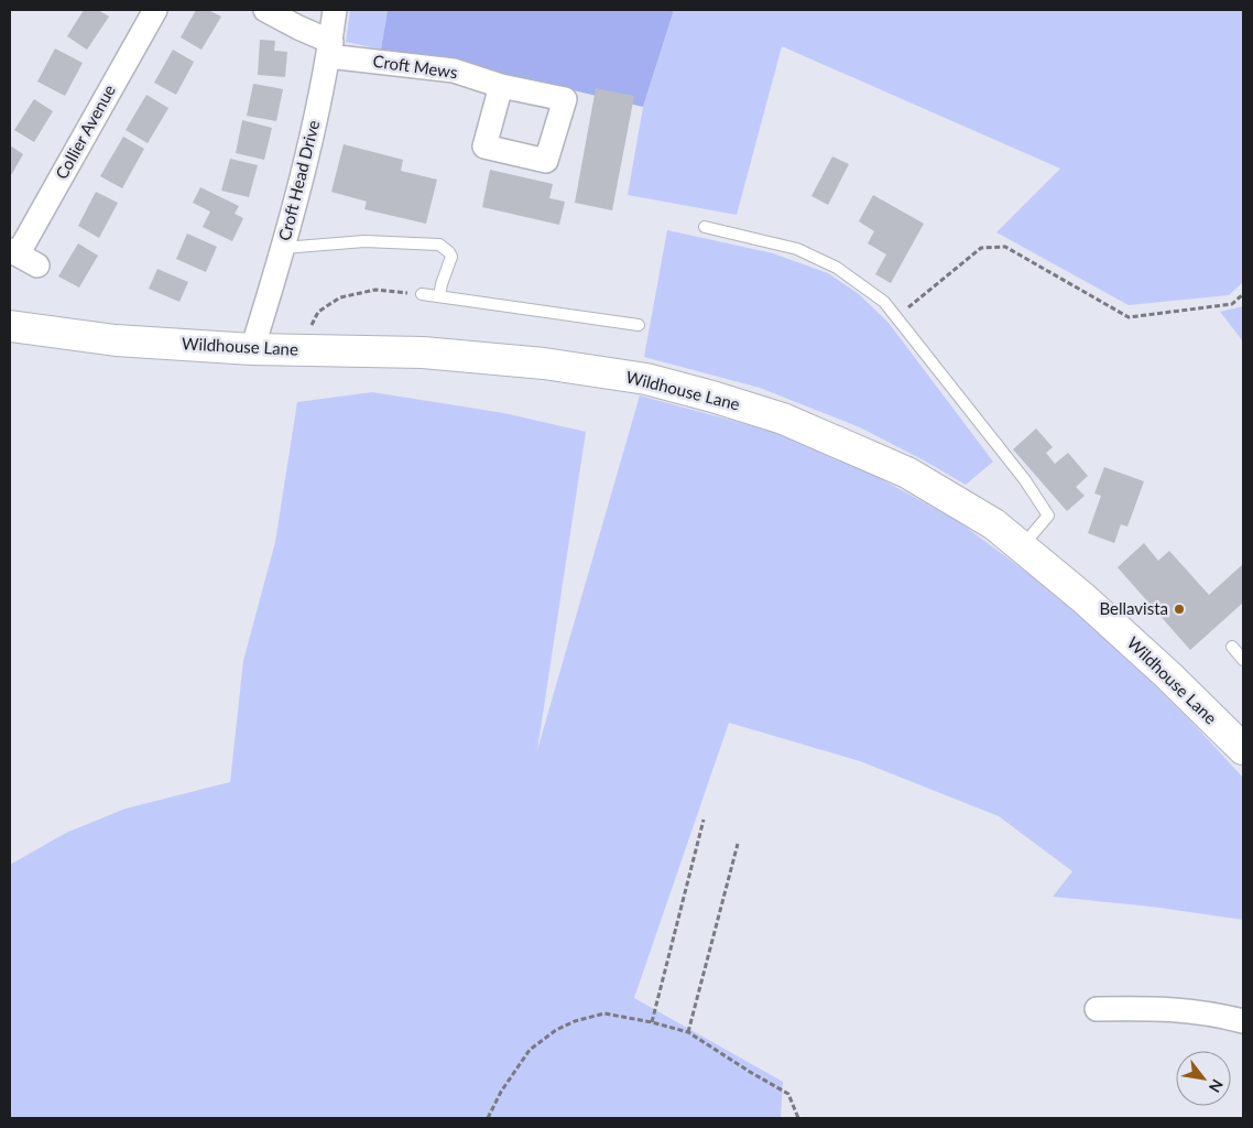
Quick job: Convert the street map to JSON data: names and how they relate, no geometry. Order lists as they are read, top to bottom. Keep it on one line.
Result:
{"streets":{"main road":["Wildhouse Lane"],"street":["Croft Mews","Collier Avenue","Croft Head Drive"]},"crossings":[["Croft Mews","Croft Head Drive"],["Croft Head Drive","Wildhouse Lane"]],"places":["Bellavista"],"north":"bottom right"}
